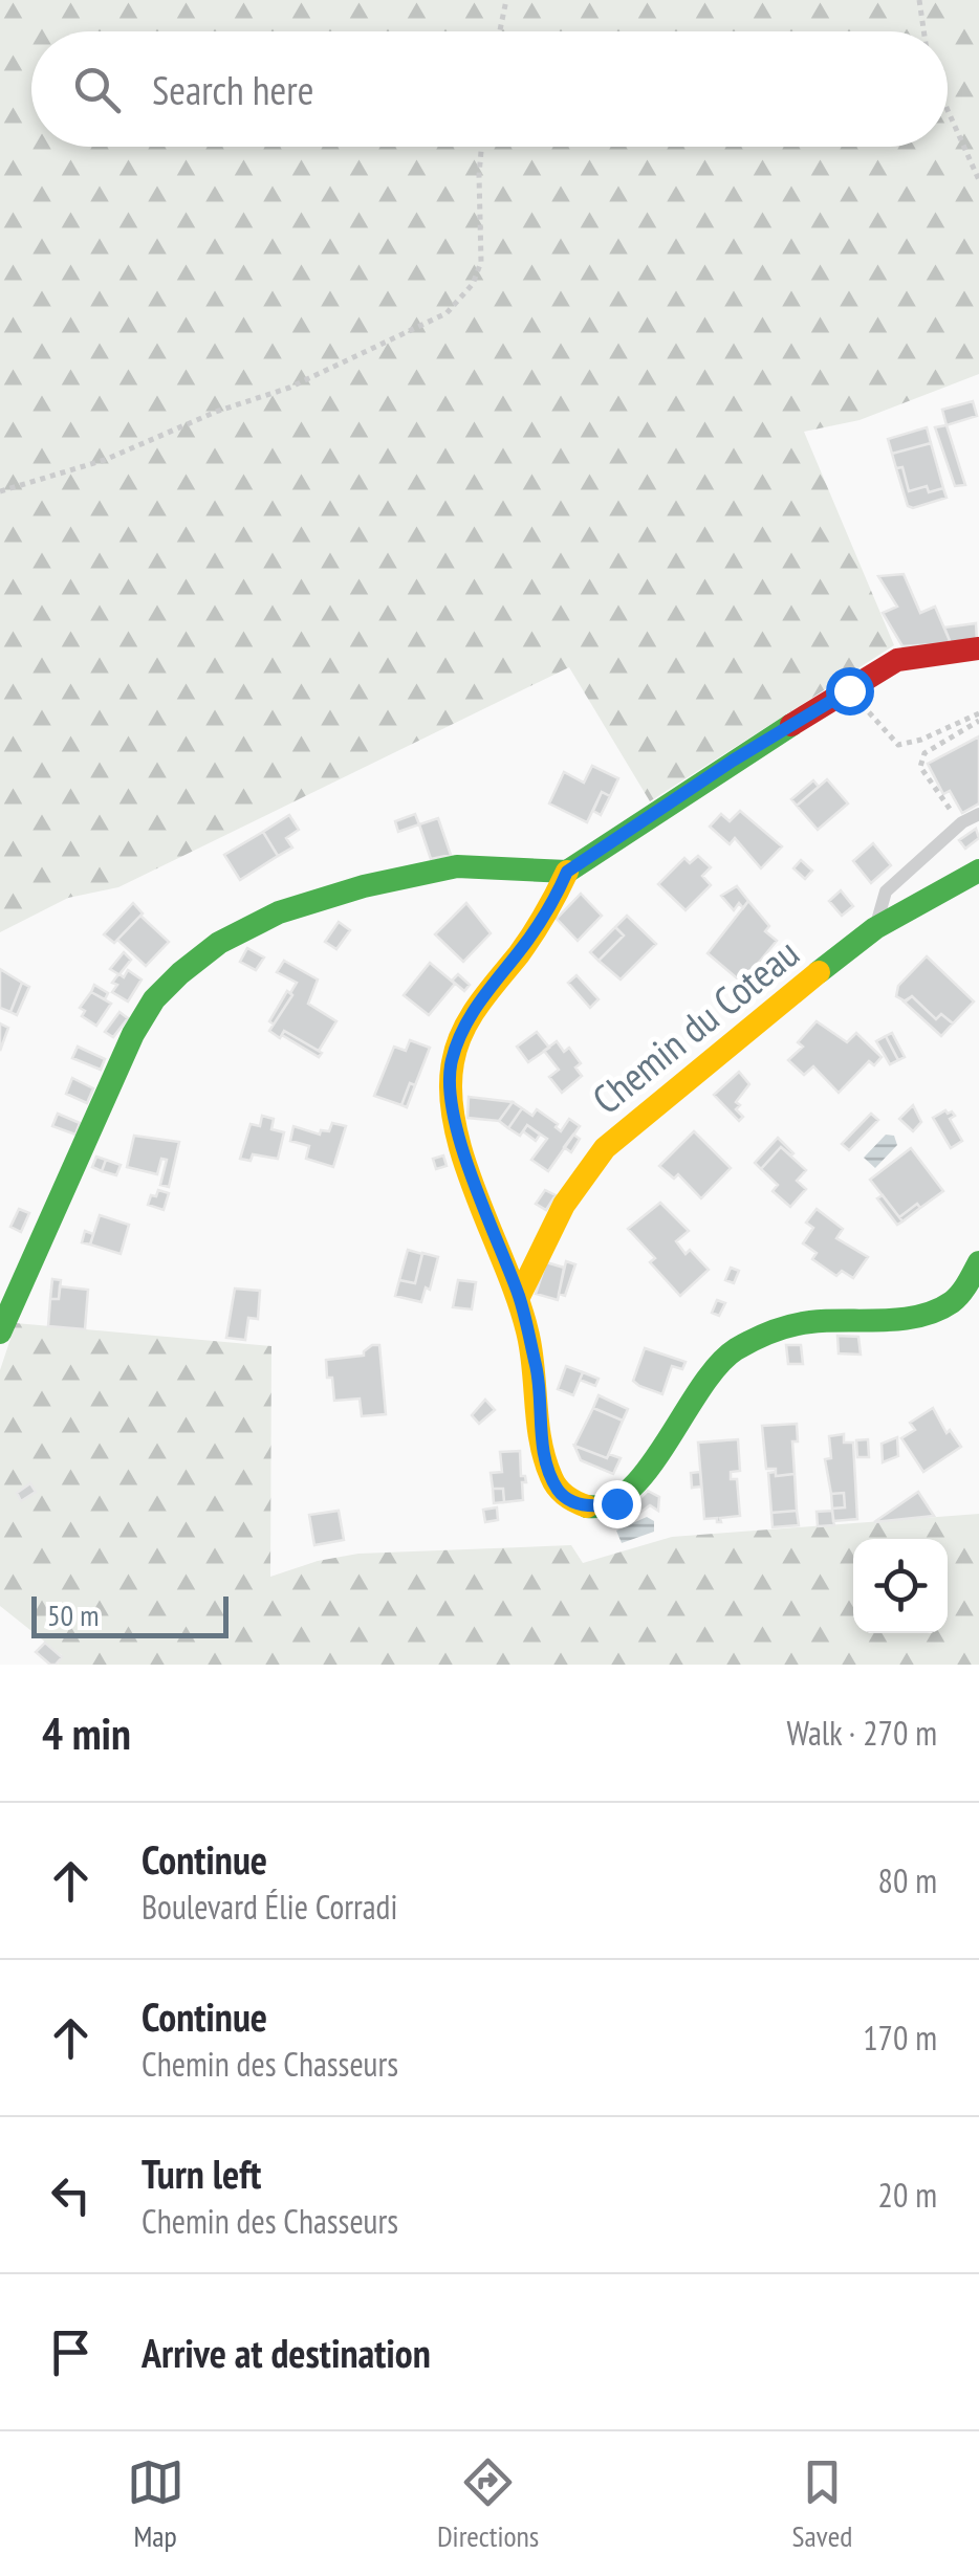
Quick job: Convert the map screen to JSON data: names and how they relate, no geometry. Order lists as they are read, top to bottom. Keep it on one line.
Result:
{"streets":{"street":["Chemin du Coteau"]},"scale_bar":"50 m","page":{"search":"Search here","scale":"50 m","heading":["4 min","Walk · 270 m"],"list":[["Continue","Boulevard Élie Corradi","80 m"],["Continue","Chemin des Chasseurs","170 m"],["Turn left","Chemin des Chasseurs","20 m"],"Arrive at destination"],"nav":["Map","Directions","Saved"]}}
